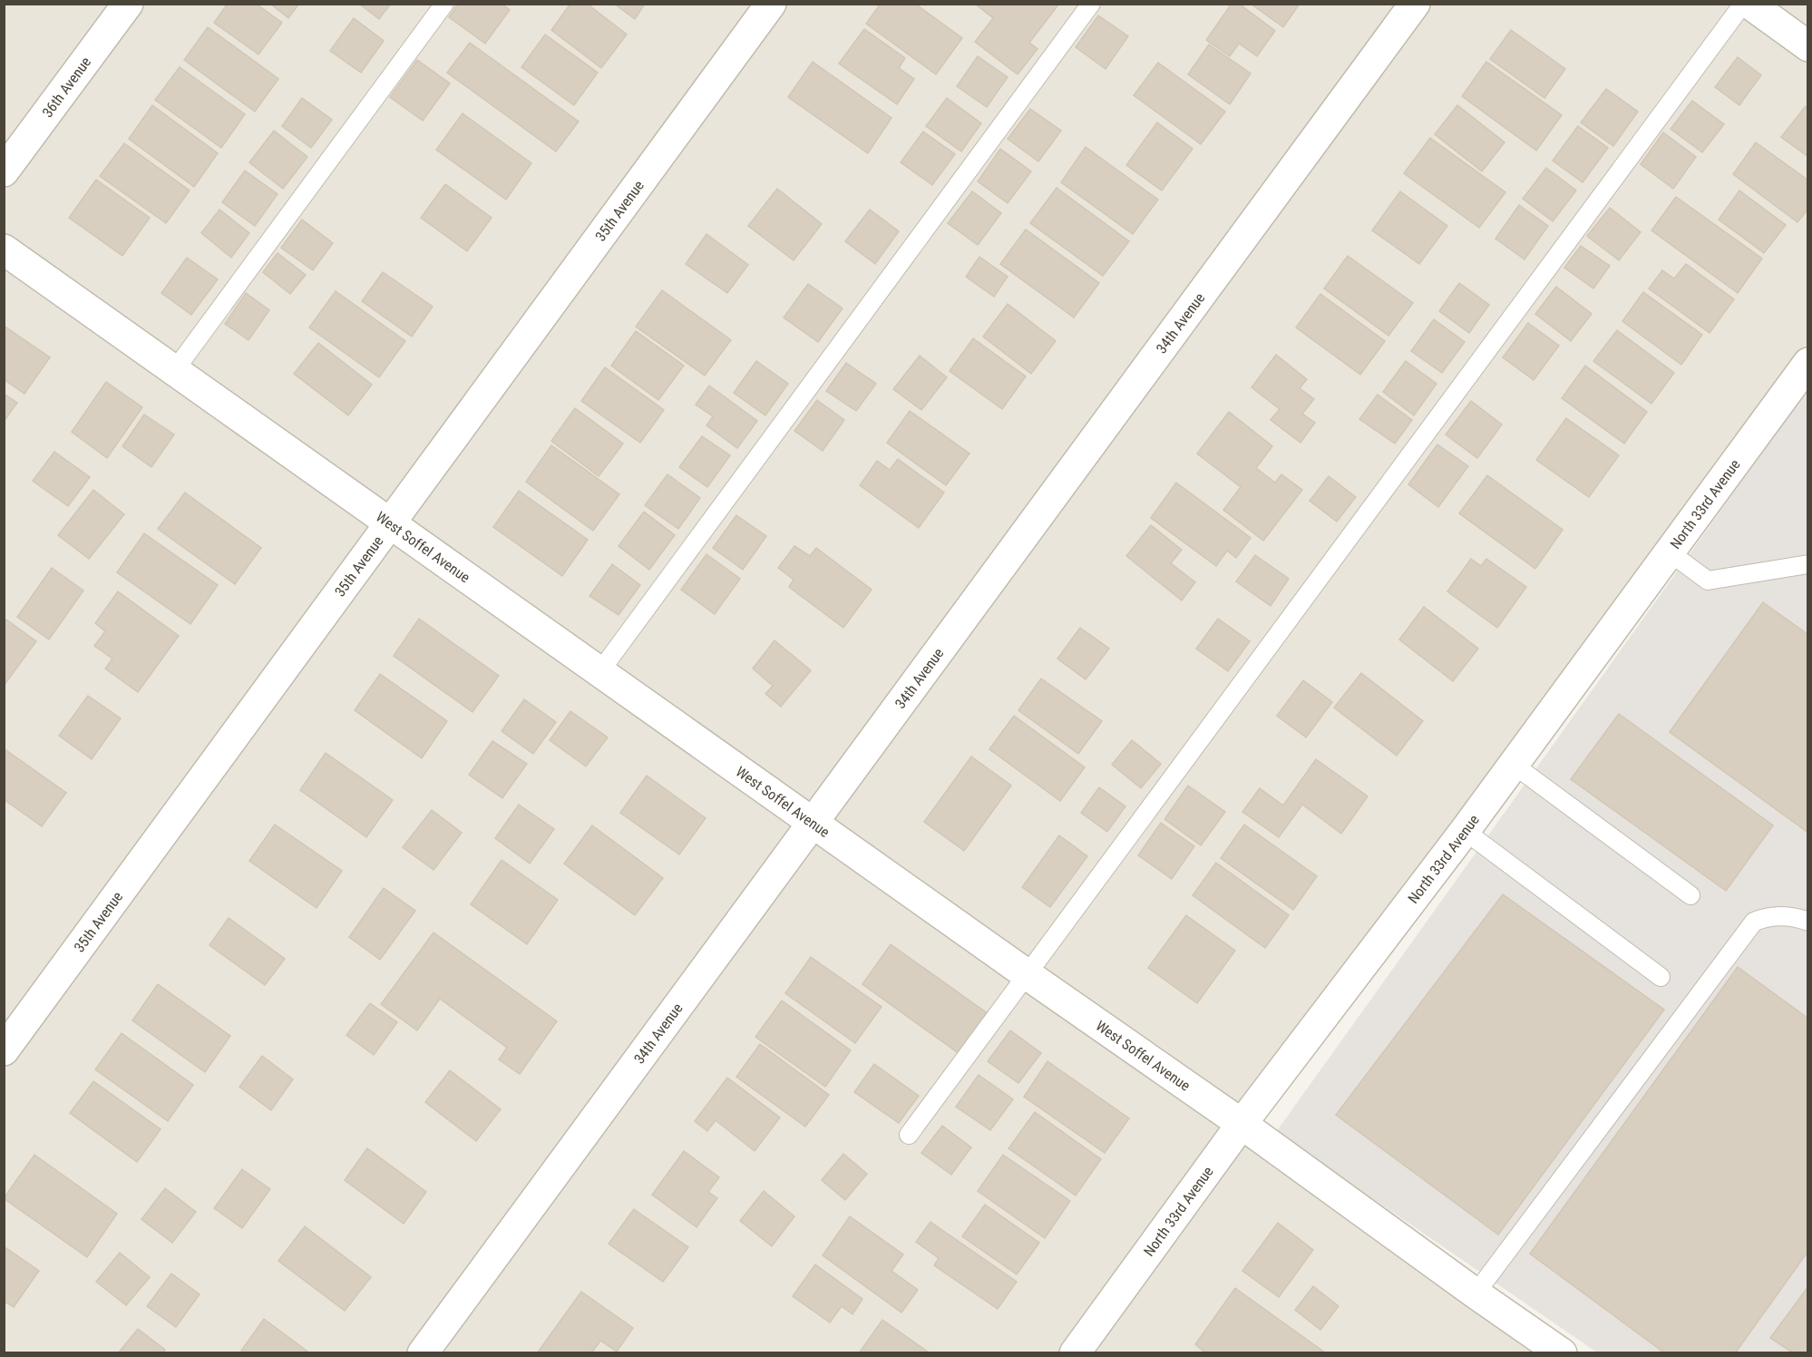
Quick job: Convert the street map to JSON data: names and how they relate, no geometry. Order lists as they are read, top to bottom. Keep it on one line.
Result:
{"streets":{"street":["36th Avenue","35th Avenue","34th Avenue","North 33rd Avenue","West Soffel Avenue"]},"crossings":[["35th Avenue","West Soffel Avenue"],["34th Avenue","West Soffel Avenue"],["North 33rd Avenue","West Soffel Avenue"]]}
